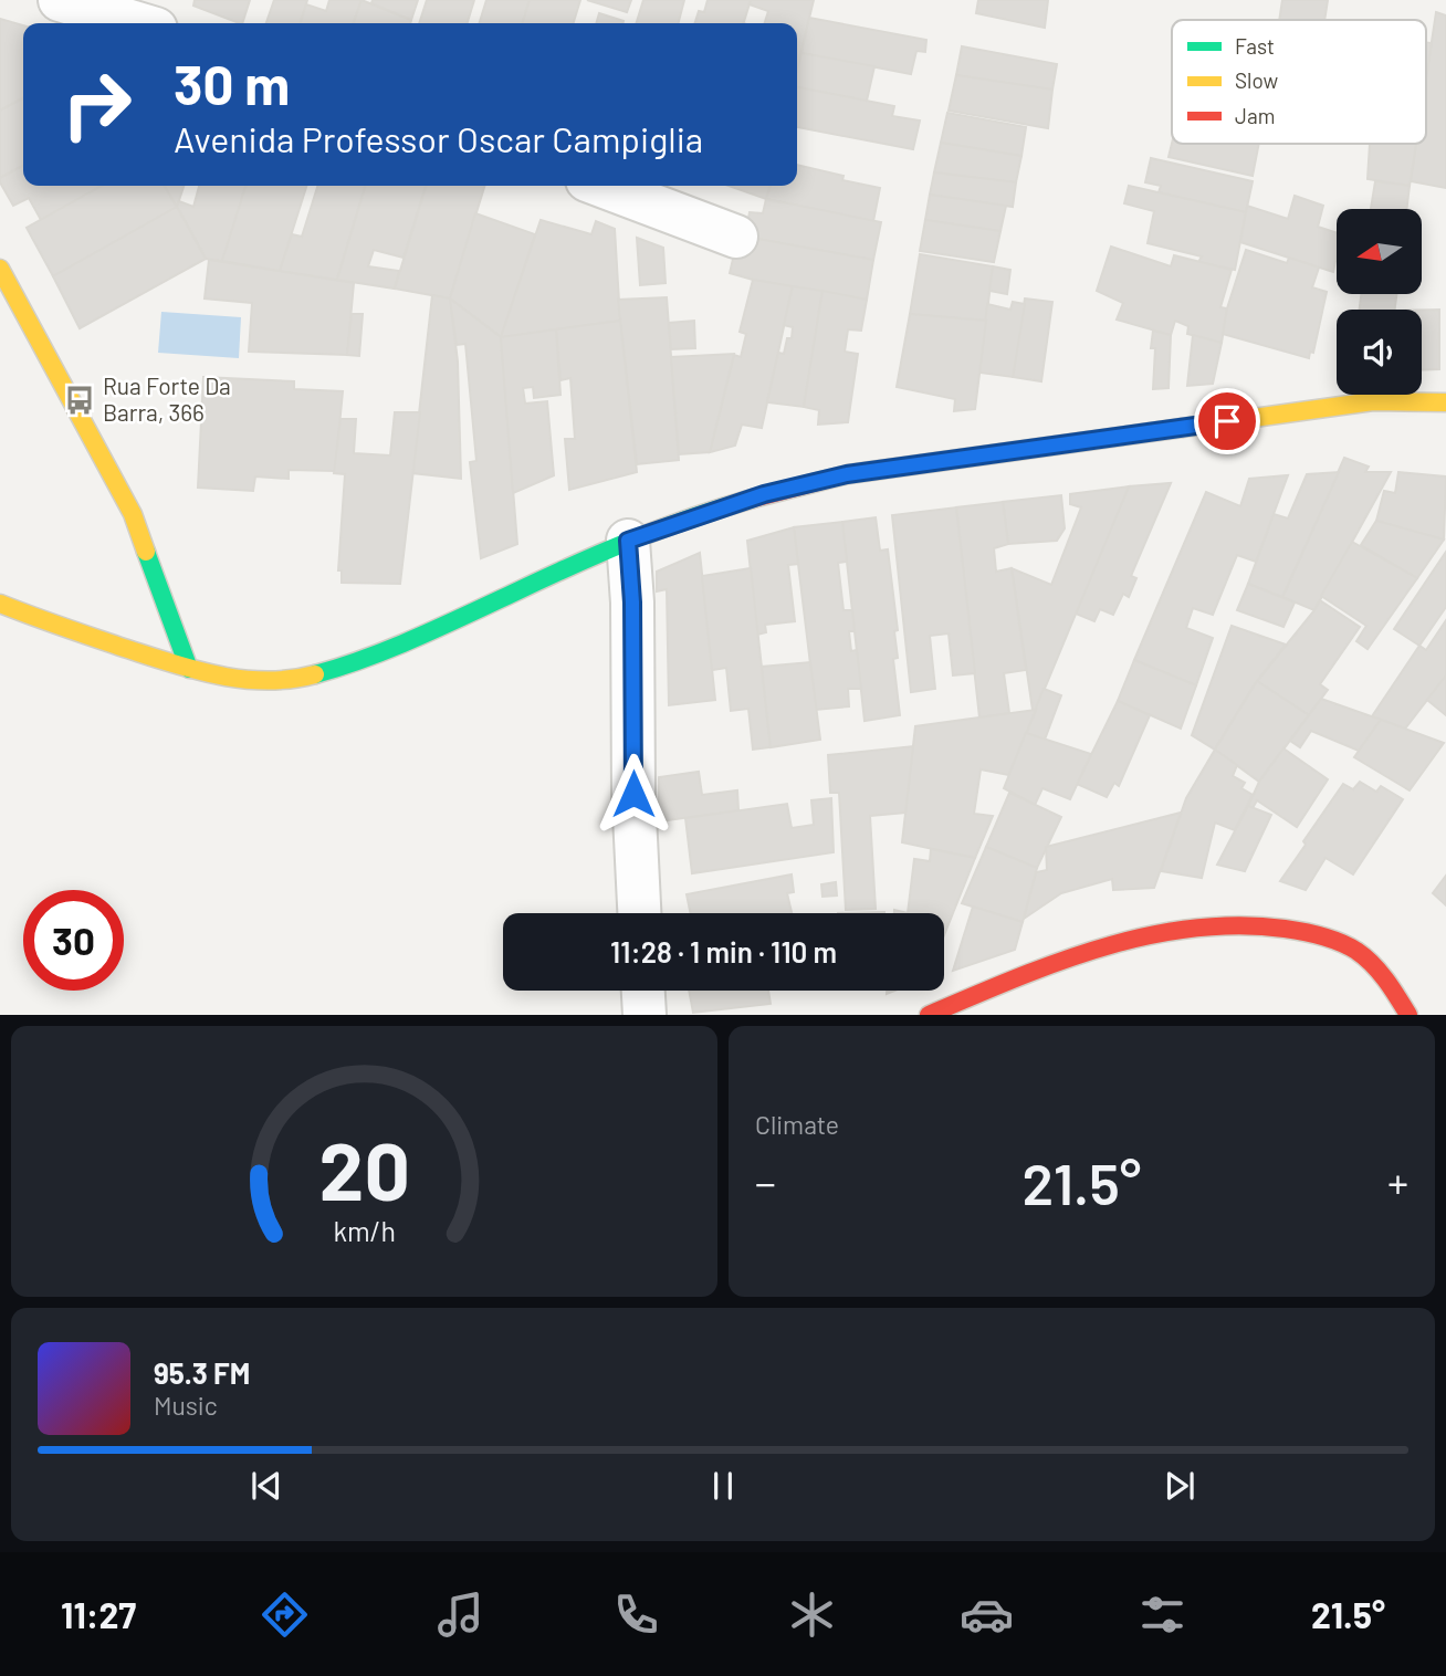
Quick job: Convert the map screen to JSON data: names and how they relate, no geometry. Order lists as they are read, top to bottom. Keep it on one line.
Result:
{"places":{"bus stop":["Rua Forte Da Barra, 366"]},"legend":["Fast","Slow","Jam"],"north":"left","page":{"turn":["30 m","Avenida Professor Oscar Campiglia"],"limit":"30","trip":"11:28 · 1 min · 110 m","tile":"Climate","heat":["−","21.5°","+"],"song":["95.3 FM","Music"],"tabs":["11:27","21.5°"],"gauge":["20","km/h"]}}
